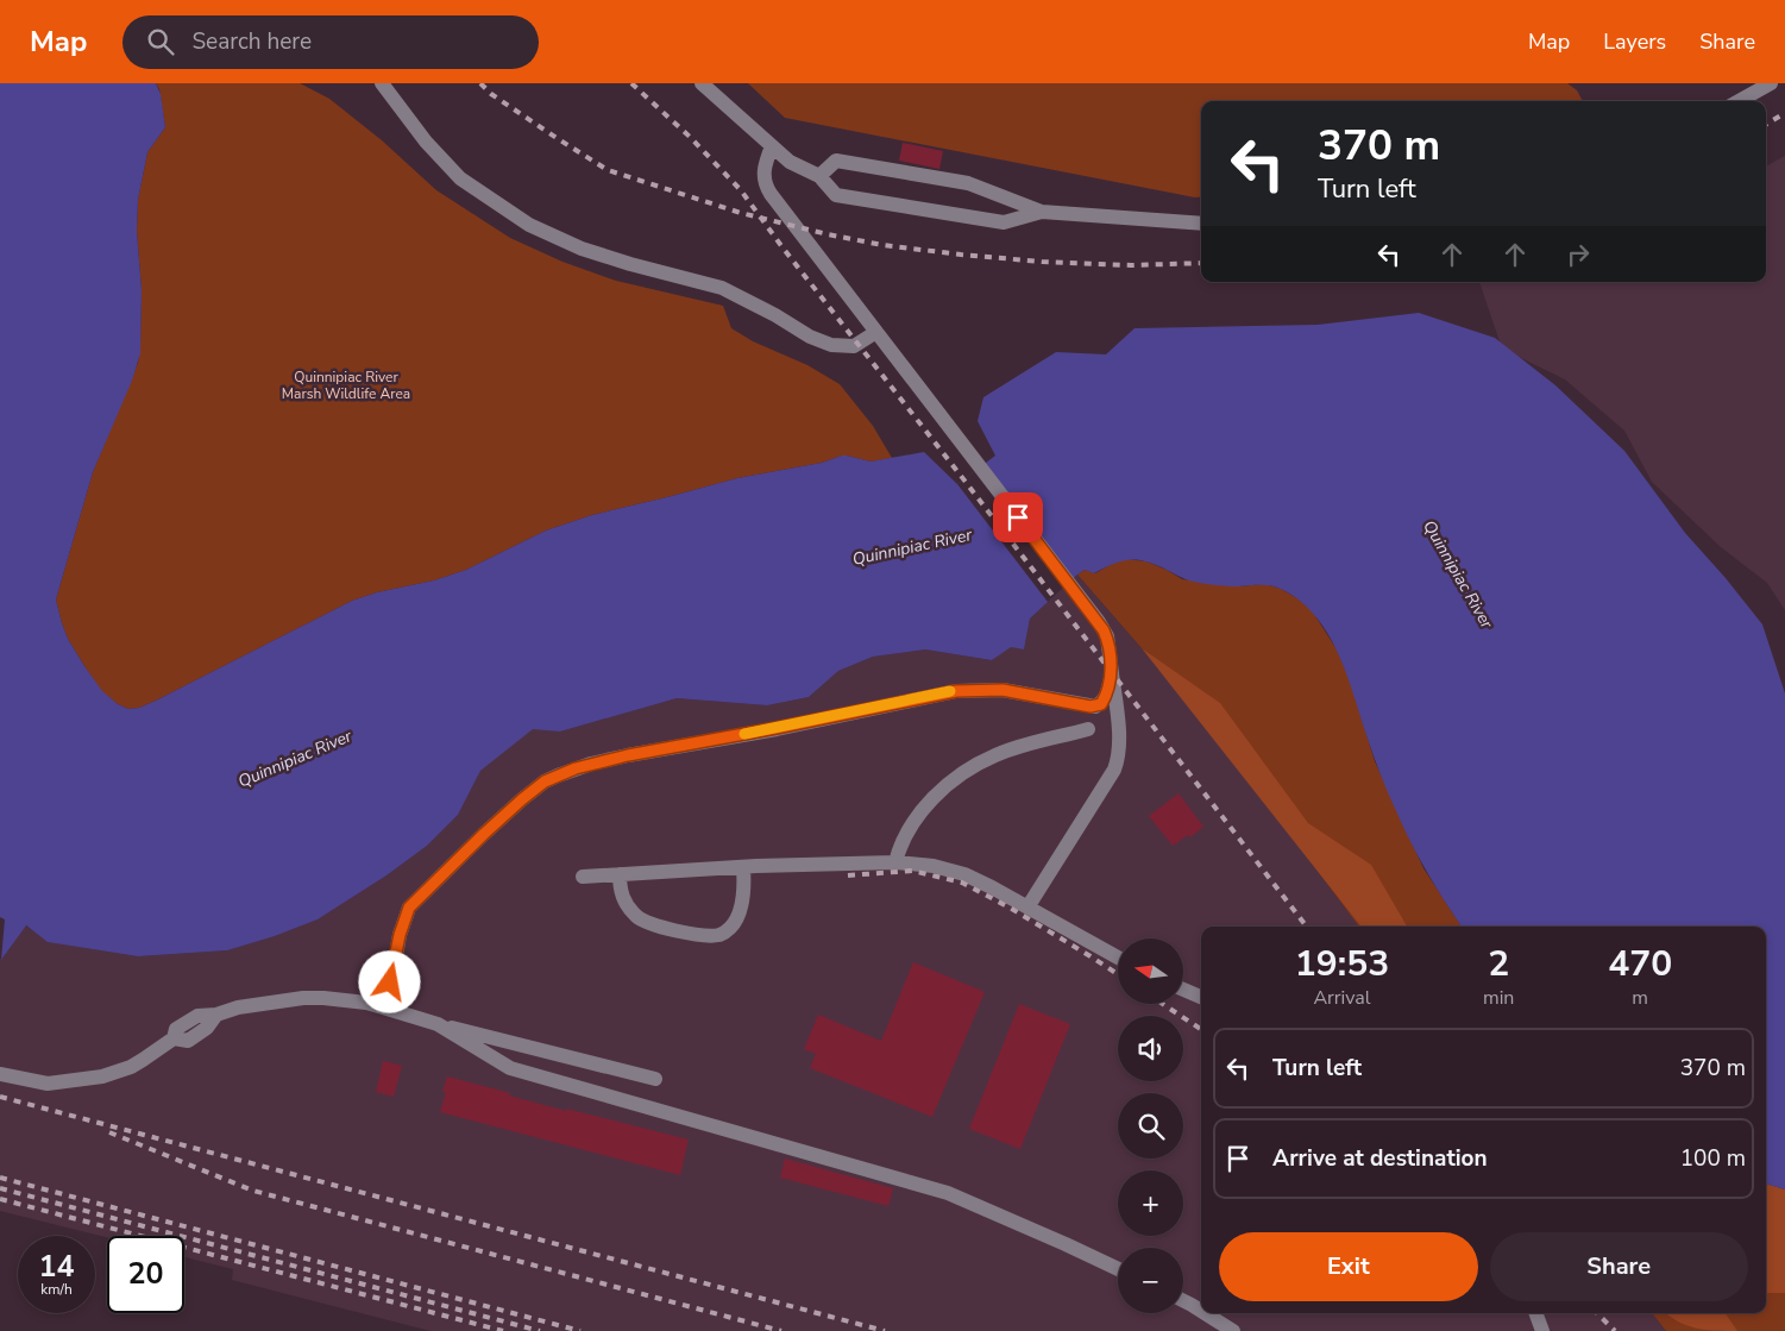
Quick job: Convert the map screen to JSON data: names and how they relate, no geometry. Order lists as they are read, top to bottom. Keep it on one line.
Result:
{"water":["Quinnipiac River"],"parks":["Quinnipiac River Marsh Wildlife Area"],"north":"left","page":{"header":"Map","search":"Search here","nav":["Map","Layers","Share"],"turn":["370 m","Turn left"],"eta":["19:53","Arrival","2","min","470","m"],"map_buttons":["+","−"],"list":[{"name":"Turn left","value":"370 m"},{"name":"Arrive at destination","value":"100 m"}],"buttons":["Exit","Share"],"speed":"14 km/h","limit":"20"}}
